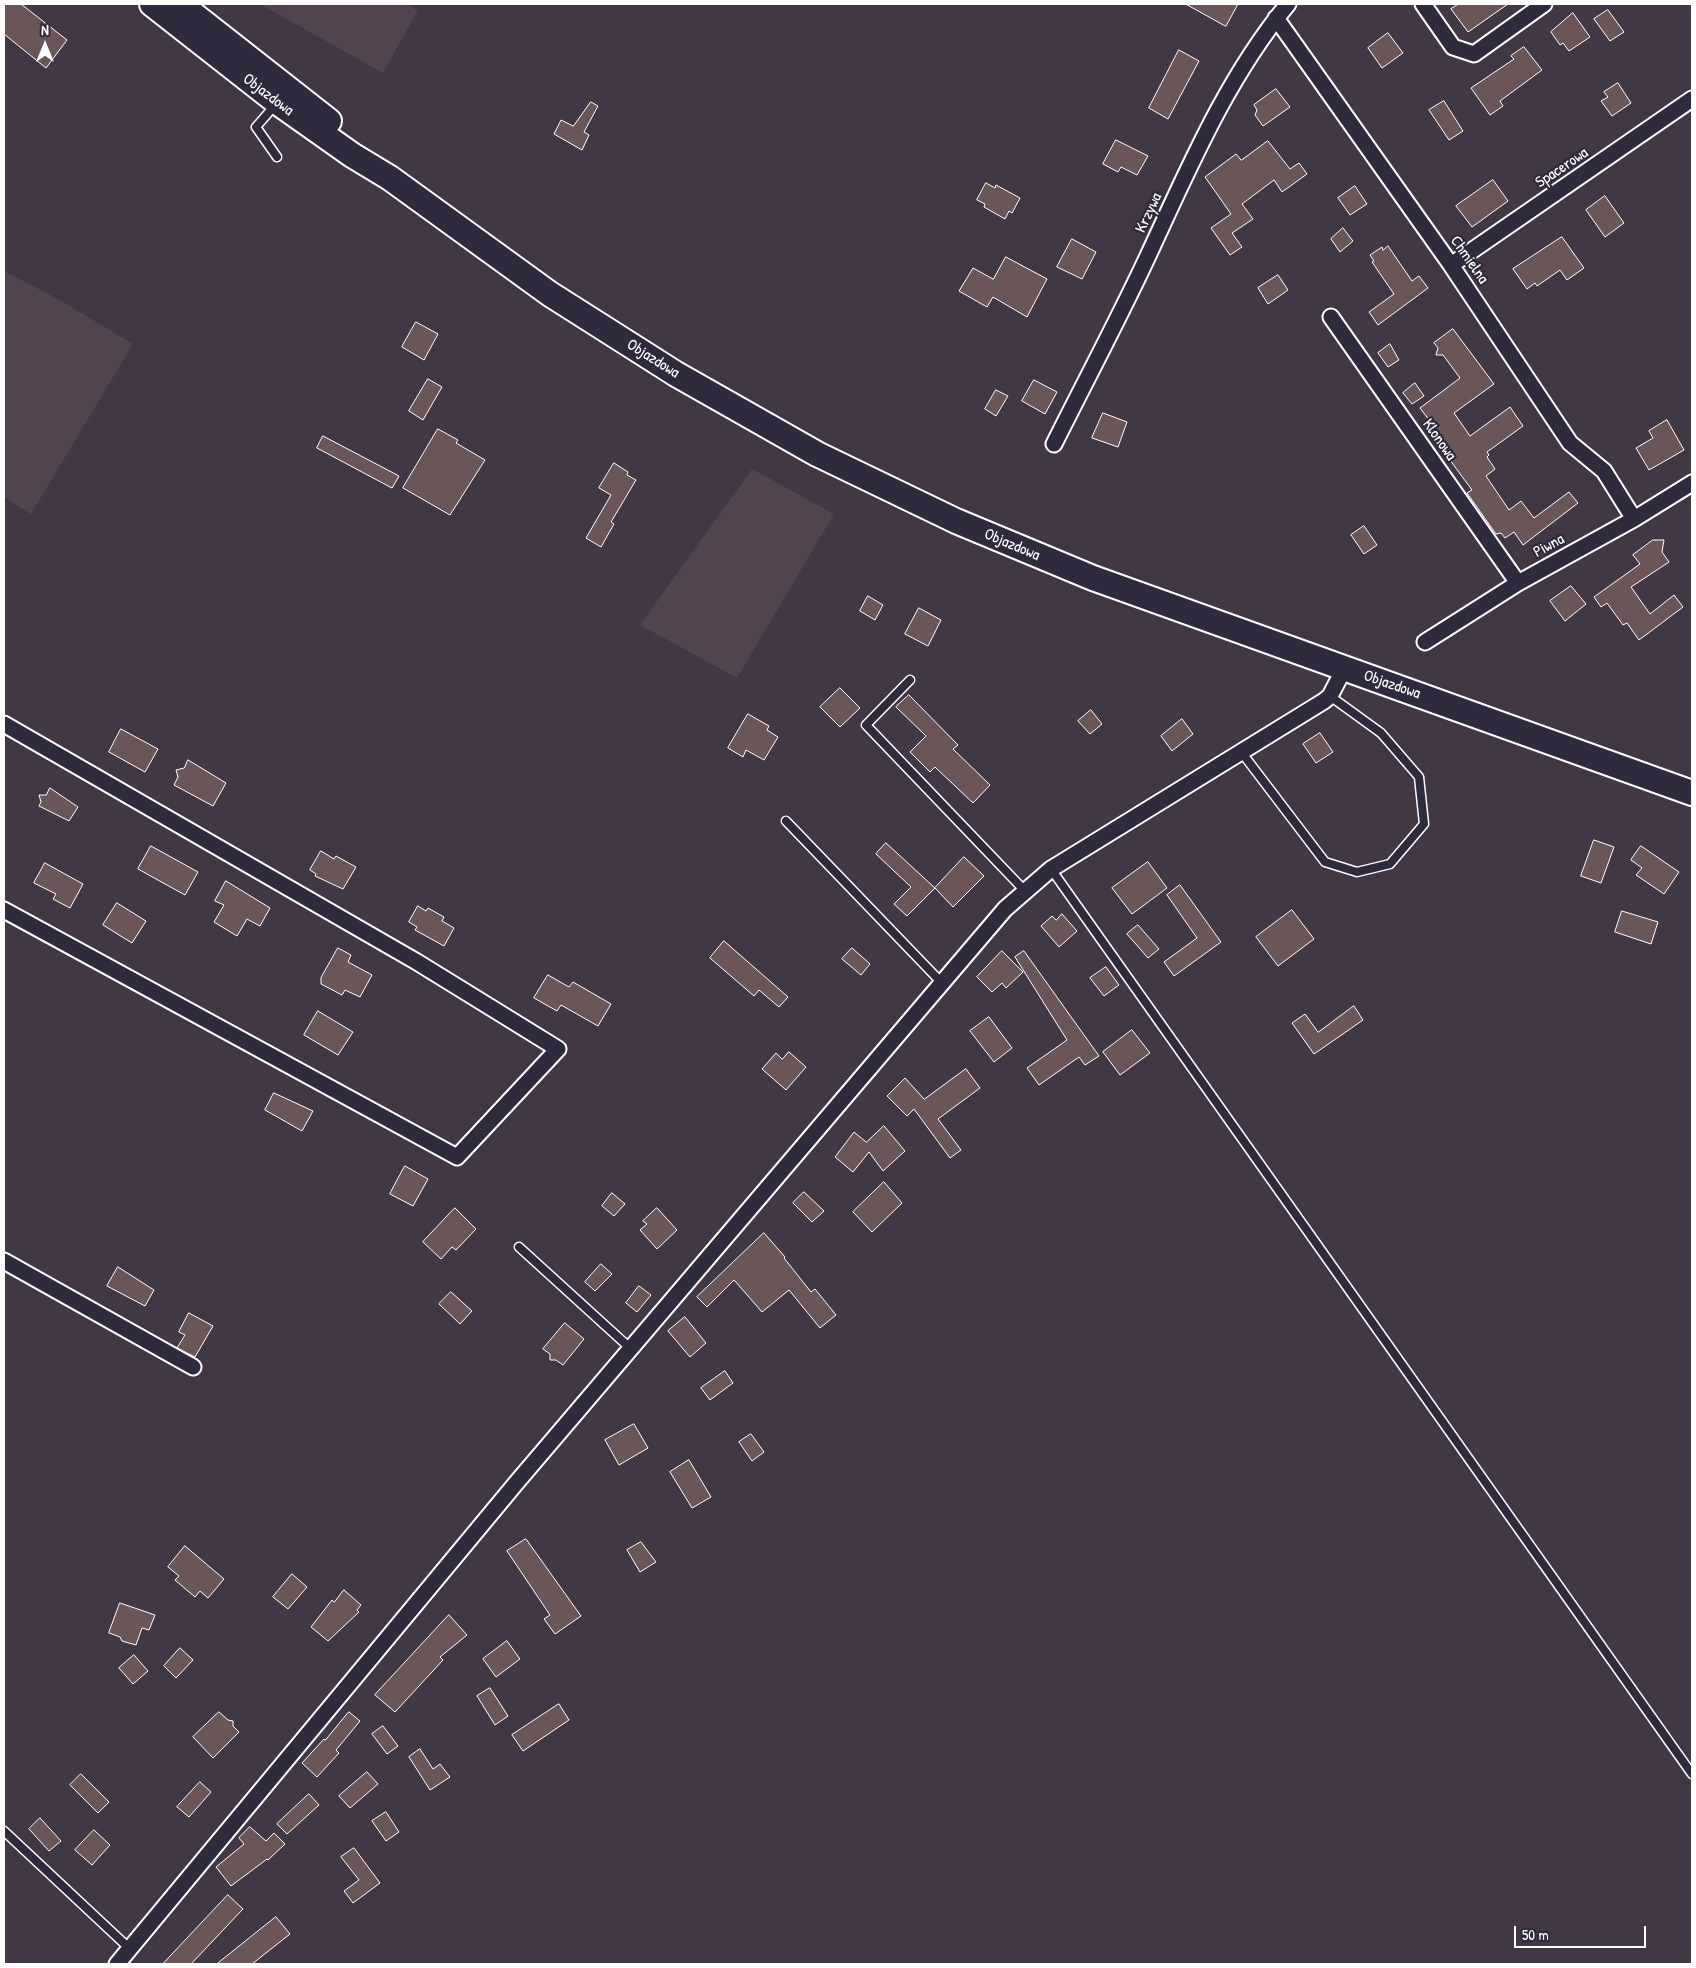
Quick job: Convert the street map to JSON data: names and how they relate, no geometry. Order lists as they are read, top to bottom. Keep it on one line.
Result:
{"streets":{"main road":["Objazdowa"],"street":["Spacerowa","Krzywa","Chmielna","Klonowa","Piwna"]},"crossings":[["Spacerowa","Chmielna"],["Krzywa","Chmielna"],["Chmielna","Piwna"],["Klonowa","Piwna"]],"scale_bar":"50 m","north":"top"}
